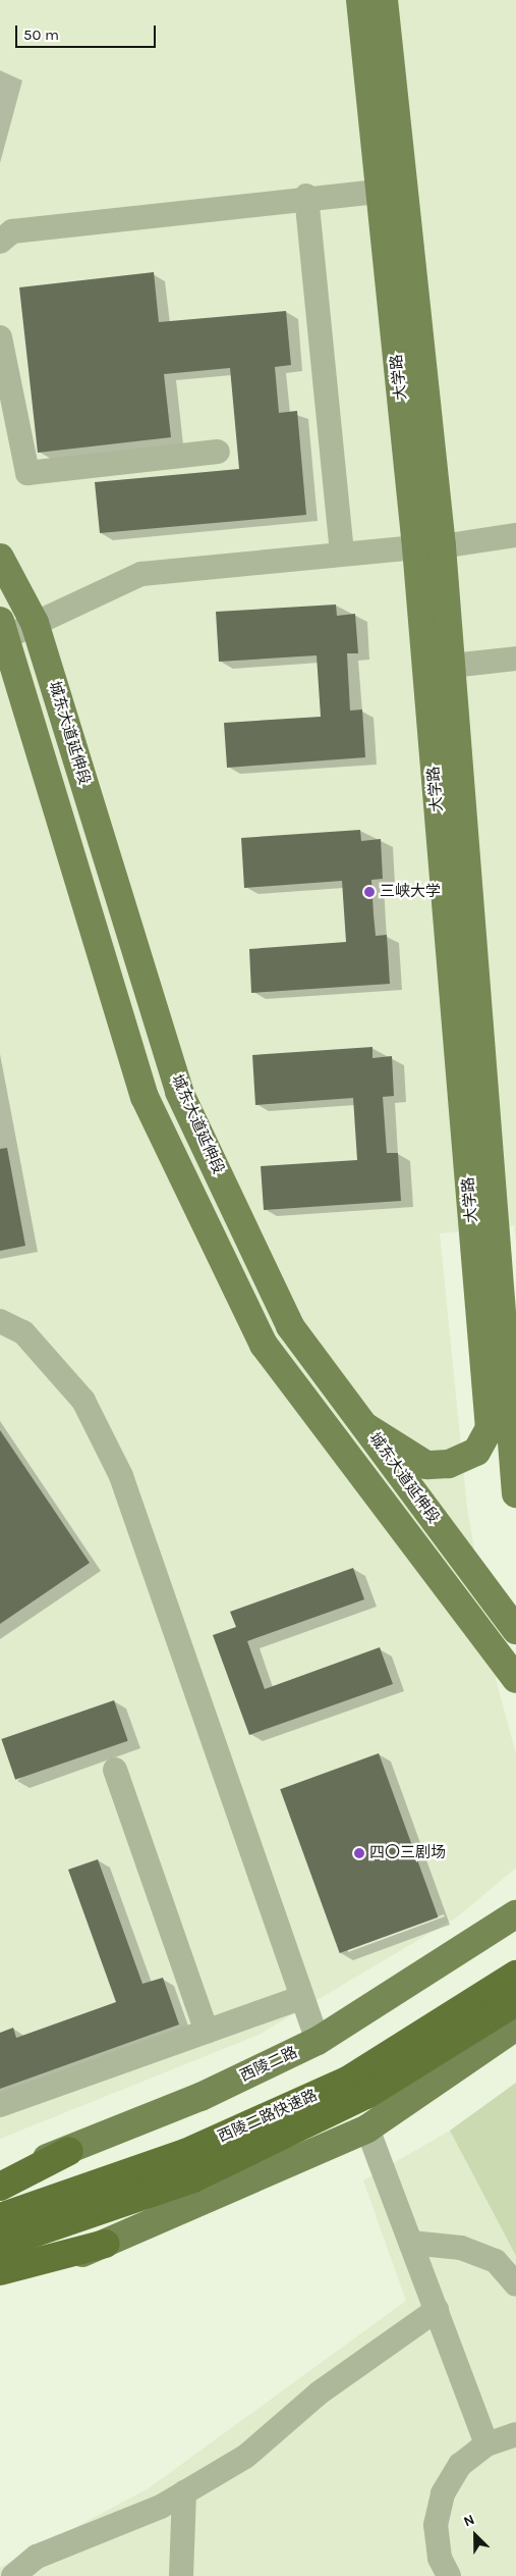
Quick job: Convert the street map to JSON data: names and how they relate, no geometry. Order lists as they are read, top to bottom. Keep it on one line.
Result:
{"streets":{"highway":["西陵二路快速路"],"main road":["大学路","城东大道延伸段","西陵二路"]},"crossings":[["大学路","城东大道延伸段"]],"places":["三峡大学","四〇三剧场"],"scale_bar":"50 m","north":"top left"}
